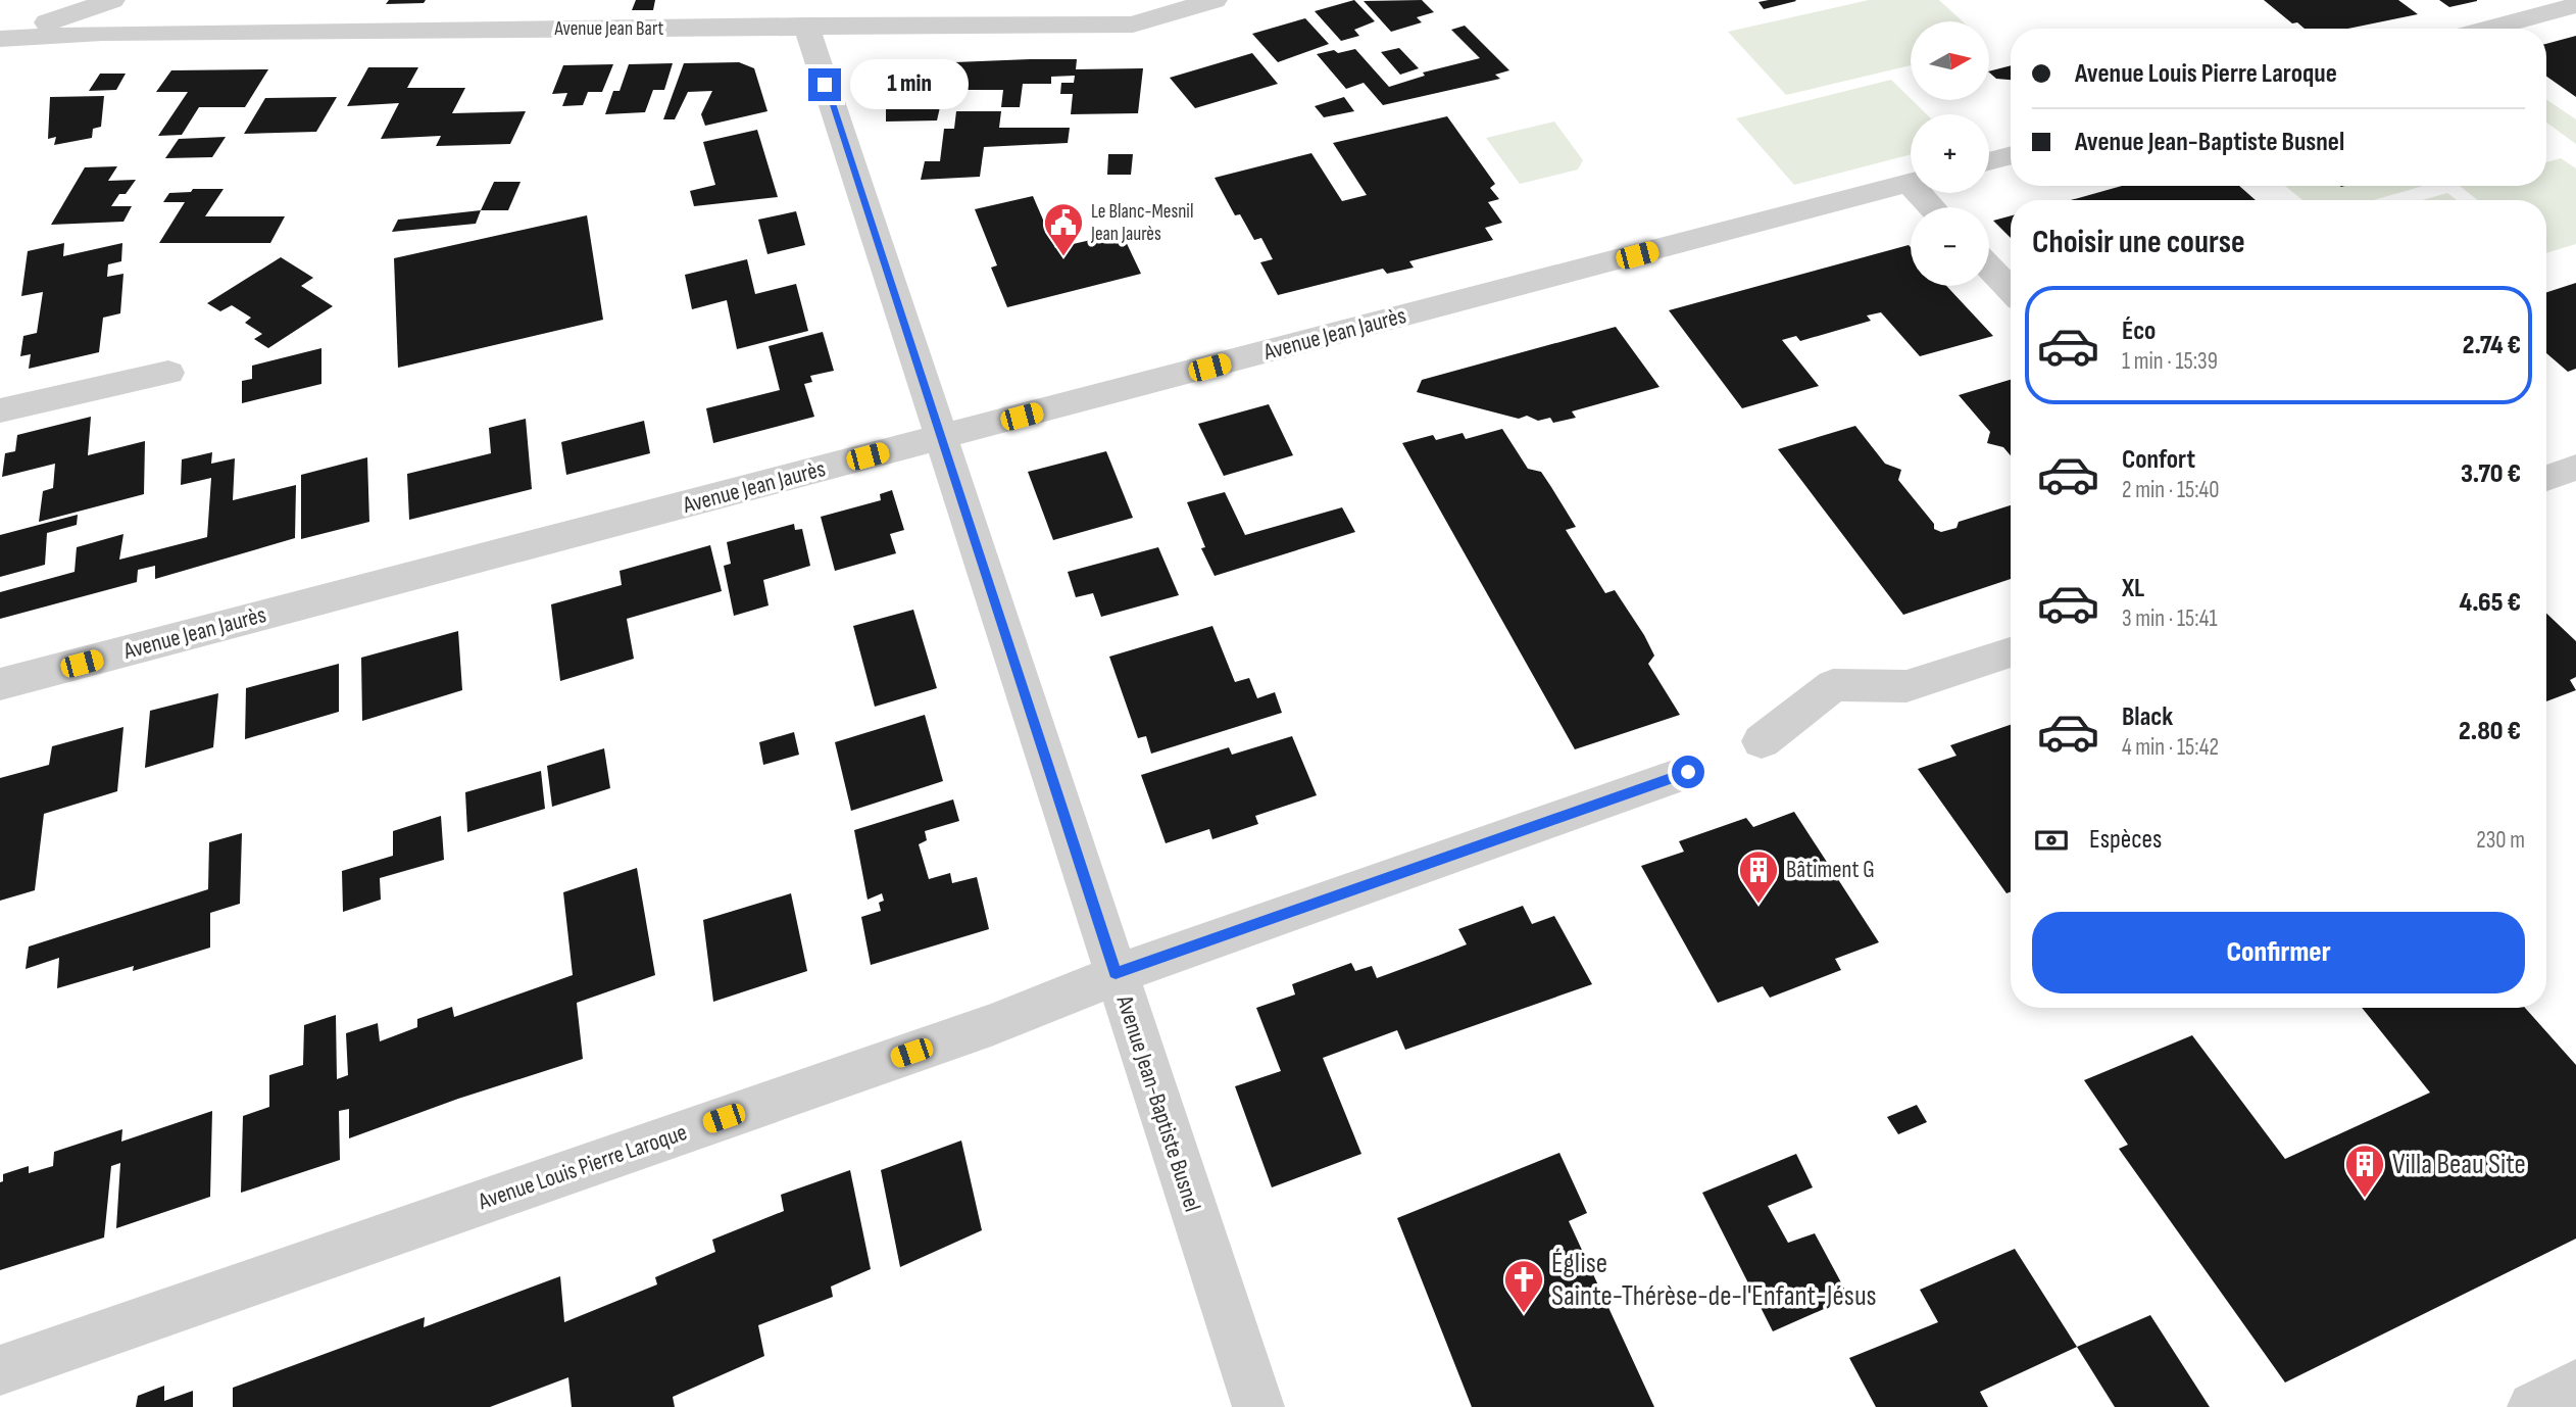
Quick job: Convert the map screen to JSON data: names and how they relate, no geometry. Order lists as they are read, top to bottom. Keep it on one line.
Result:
{"streets":{"street":["Avenue Jean Bart","Avenue Jean Jaurès","Avenue Jean-Baptiste Busnel","Avenue Louis Pierre Laroque"]},"crossings":[["Avenue Jean Bart","Avenue Jean-Baptiste Busnel"],["Avenue Jean Jaurès","Avenue Jean-Baptiste Busnel"],["Avenue Jean-Baptiste Busnel","Avenue Louis Pierre Laroque"]],"places":{"public building":["Le Blanc-Mesnil Jean Jaurès"],"building":["Bâtiment G","Villa Beau Site"],"church":["Église Sainte-Thérèse-de-l'Enfant-Jésus"]},"north":"right","page":{"map_buttons":["+","−"],"banner":["Avenue Louis Pierre Laroque","Avenue Jean-Baptiste Busnel"],"bubble":"1 min","heading":"Choisir une course","list":[{"name":"Éco","note":"1 min · 15:39","value":"2.74 €"},{"name":"Confort","note":"2 min · 15:40","value":"3.70 €"},{"name":"XL","note":"3 min · 15:41","value":"4.65 €"},{"name":"Black","note":"4 min · 15:42","value":"2.80 €"}],"pay":["Espèces","230 m"],"buttons":"Confirmer"}}
